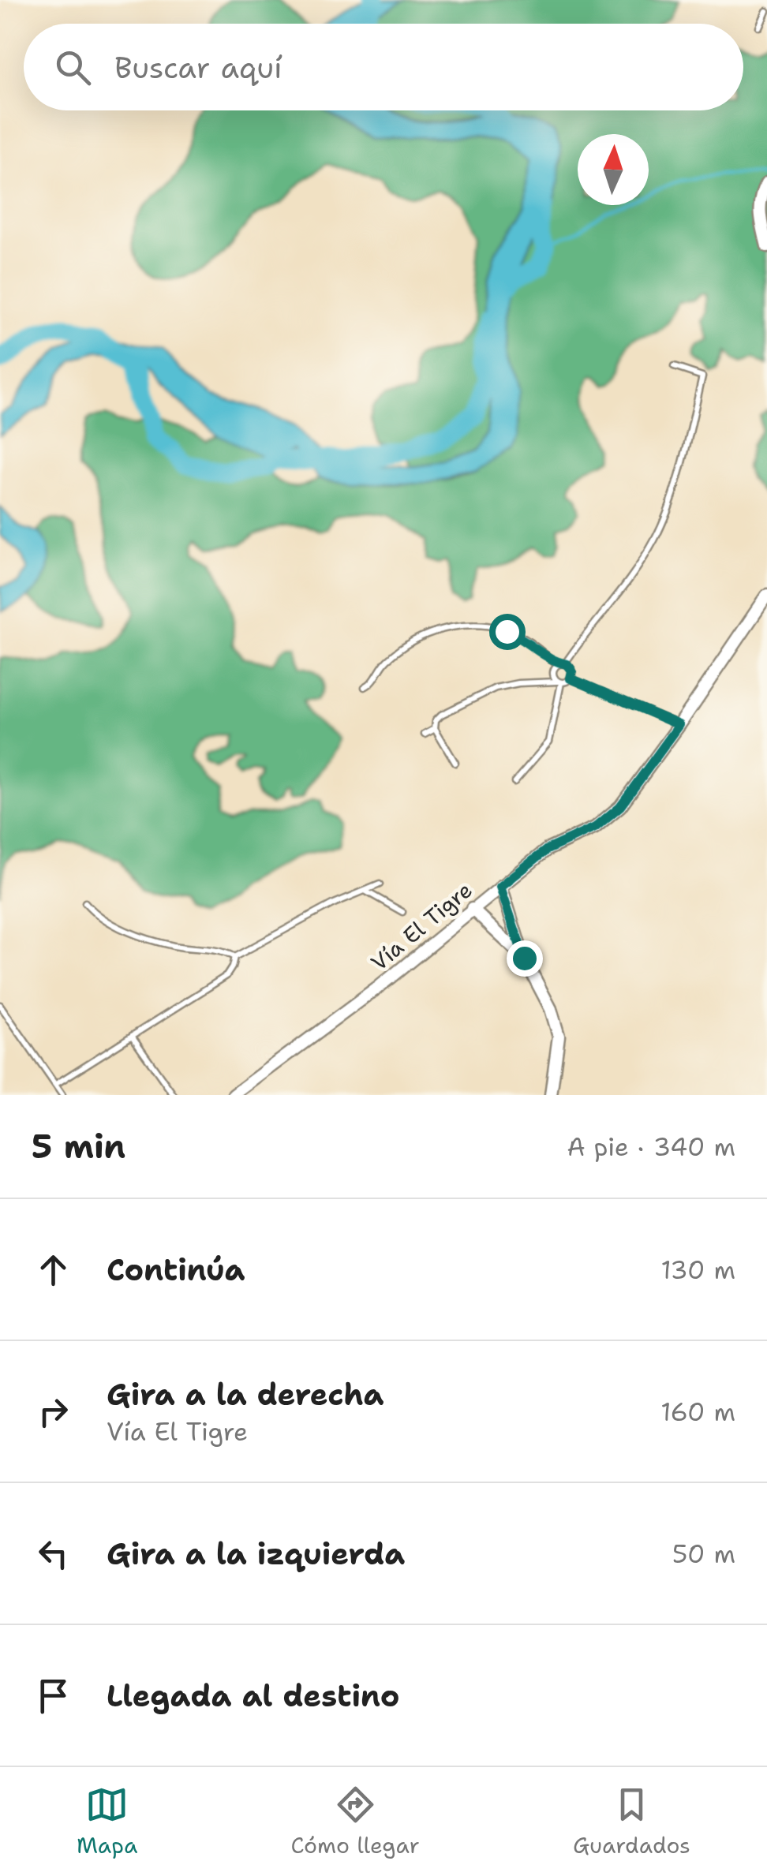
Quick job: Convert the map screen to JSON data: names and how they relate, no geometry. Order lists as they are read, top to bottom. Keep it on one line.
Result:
{"streets":{"street":["Vía El Tigre"]},"north":"top","page":{"search":"Buscar aquí","heading":["5 min","A pie · 340 m"],"list":[["Continúa","130 m"],["Gira a la derecha","Vía El Tigre","160 m"],["Gira a la izquierda","50 m"],"Llegada al destino"],"nav":["Mapa","Cómo llegar","Guardados"]}}
